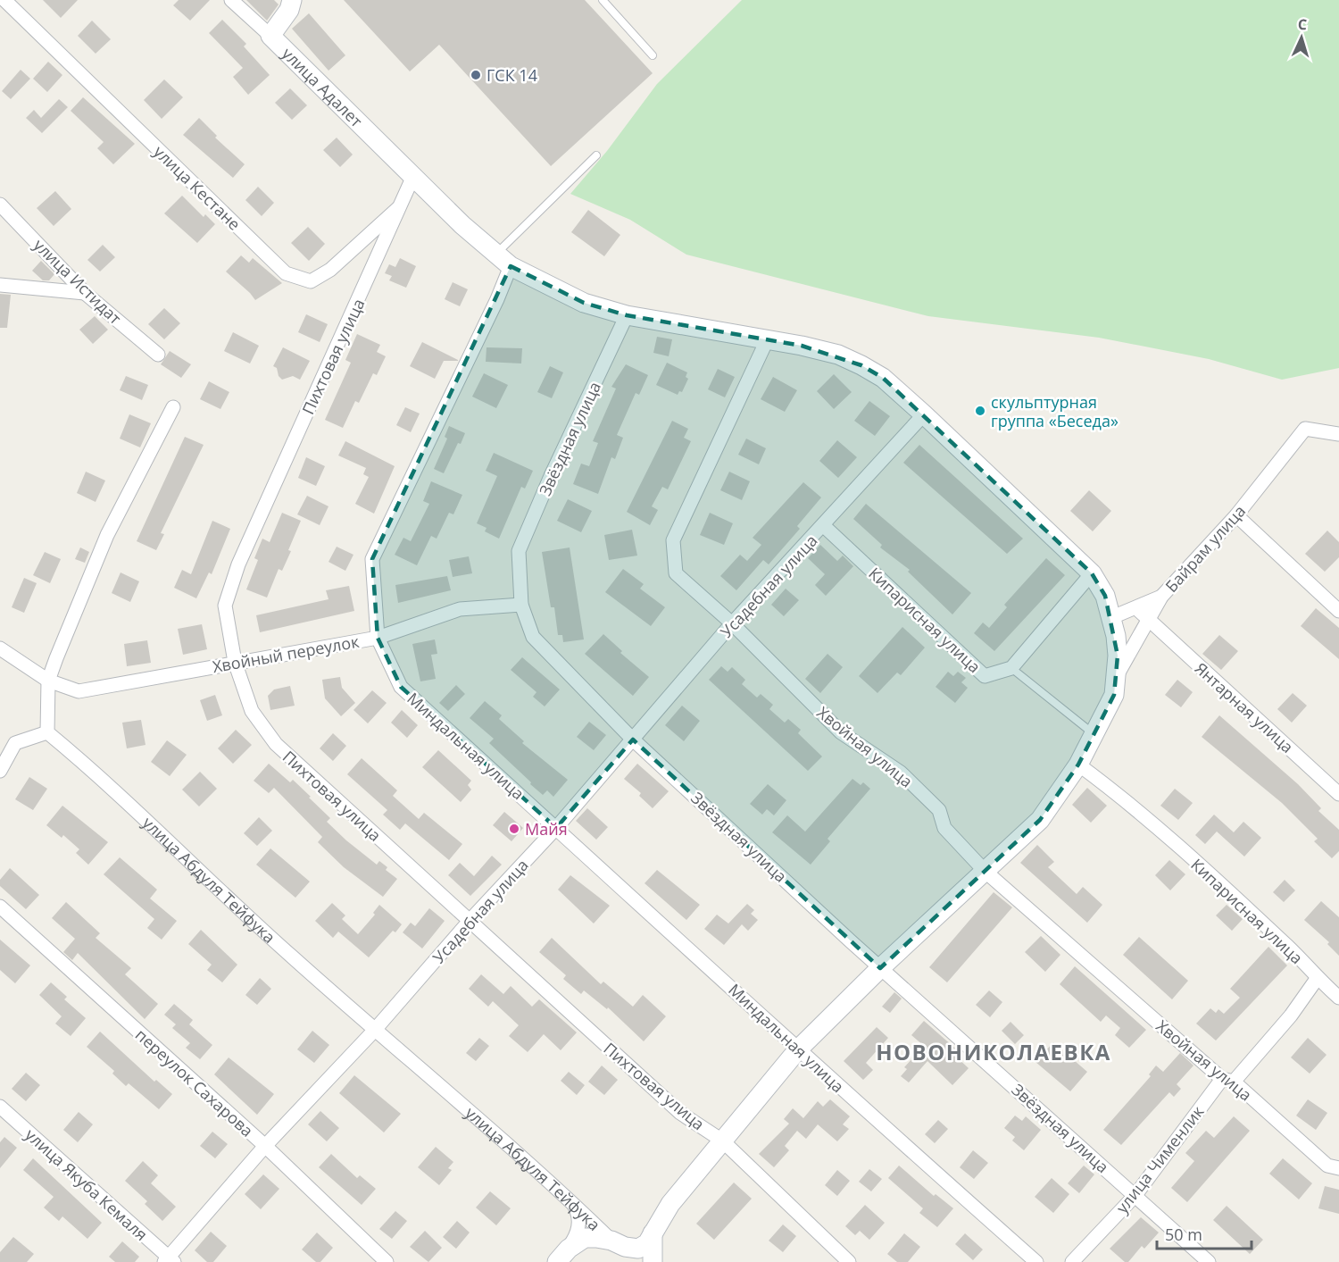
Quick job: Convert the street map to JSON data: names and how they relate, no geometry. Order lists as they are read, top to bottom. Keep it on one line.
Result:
{"streets":{"street":["улица Адалет","улица Кестане","улица Истидат","Пихтовая улица","Звёздная улица","Байрам улица","Усадебная улица","Кипарисная улица","Хвойный переулок","Янтарная улица","Миндальная улица","Хвойная улица","улица Абдуля Тейфука","переулок Сахарова","улица Чименлик","улица Якуба Кемаля"]},"crossings":[["улица Адалет","Пихтовая улица"],["улица Адалет","Звёздная улица"],["улица Адалет","Байрам улица"],["улица Адалет","Усадебная улица"],["улица Адалет","Кипарисная улица"],["улица Адалет","Миндальная улица"],["улица Адалет","Хвойная улица"],["улица Кестане","Пихтовая улица"],["Пихтовая улица","Усадебная улица"],["Пихтовая улица","Хвойный переулок"],["Звёздная улица","Усадебная улица"],["Звёздная улица","Хвойный переулок"],["Звёздная улица","улица Чименлик"],["Байрам улица","Янтарная улица"],["Усадебная улица","Кипарисная улица"],["Усадебная улица","Миндальная улица"],["Усадебная улица","Хвойная улица"],["Усадебная улица","улица Абдуля Тейфука"],["Усадебная улица","переулок Сахарова"],["Усадебная улица","улица Якуба Кемаля"],["Кипарисная улица","улица Чименлик"],["Хвойный переулок","Миндальная улица"],["Хвойная улица","улица Чименлик"]],"districts":["НОВОНИКОЛАЕВКА"],"places":["ГСК 14","скульптурная группа «Беседа»","Майя"],"scale_bar":"50 m","north":"top"}
